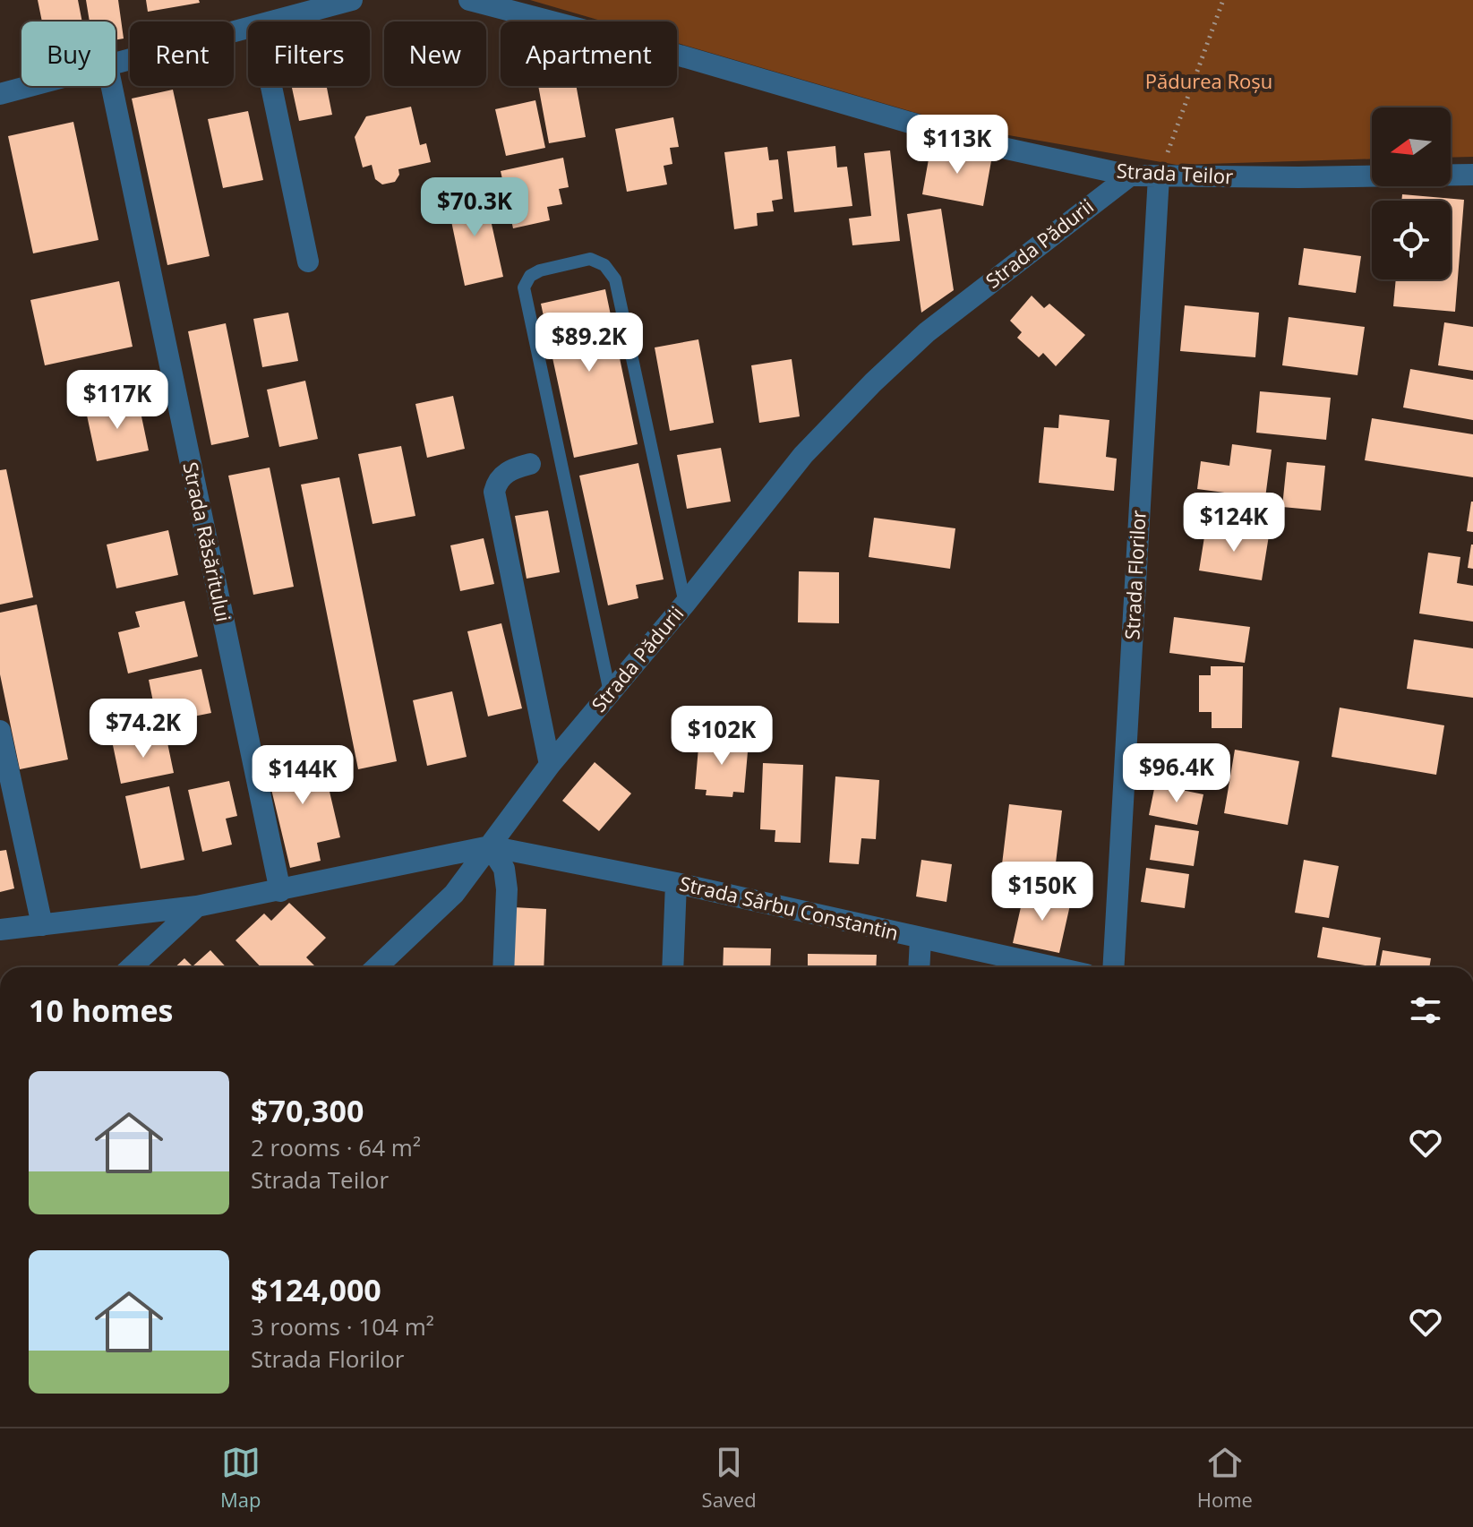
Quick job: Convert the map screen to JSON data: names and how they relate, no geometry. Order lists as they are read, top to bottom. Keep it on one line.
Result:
{"streets":{"street":["Strada Teilor","Strada Pădurii","Strada Răsăritului","Strada Florilor","Strada Sârbu Constantin"]},"crossings":[["Strada Teilor","Strada Pădurii"],["Strada Teilor","Strada Florilor"],["Strada Pădurii","Strada Sârbu Constantin"]],"parks":["Pădurea Roșu"],"north":"left","page":{"chip":["Buy","Rent","Filters","New","Apartment"],"price":["$113K","$70.3K","$89.2K","$117K","$124K","$74.2K","$102K","$96.4K","$144K","$150K"],"heading":"10 homes","list":[{"name":"$70,300","note":"2 rooms · 64 m² · Strada Teilor"},{"name":"$124,000","note":"3 rooms · 104 m² · Strada Florilor"}],"tabs":["Map","Saved","Home"]}}
